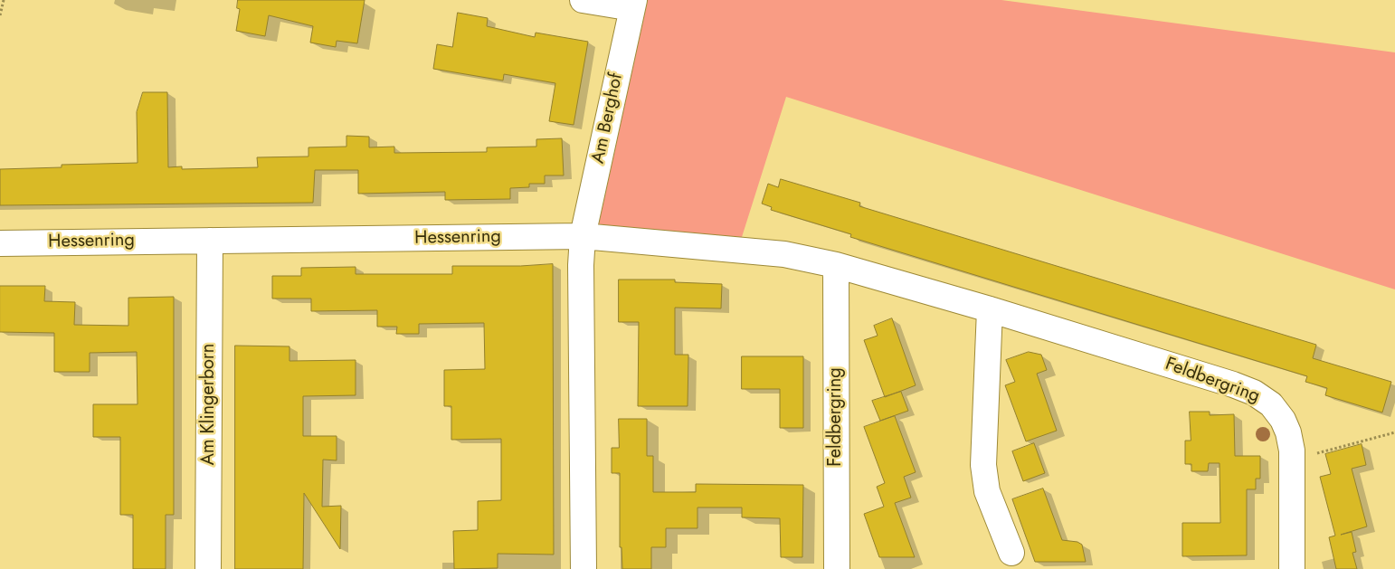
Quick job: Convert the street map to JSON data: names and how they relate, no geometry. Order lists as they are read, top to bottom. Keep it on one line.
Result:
{"streets":{"street":["Am Berghof","Hessenring","Feldbergring","Am Klingerborn"]},"crossings":[["Am Berghof","Hessenring"],["Am Berghof","Feldbergring"],["Hessenring","Feldbergring"],["Hessenring","Am Klingerborn"]]}
